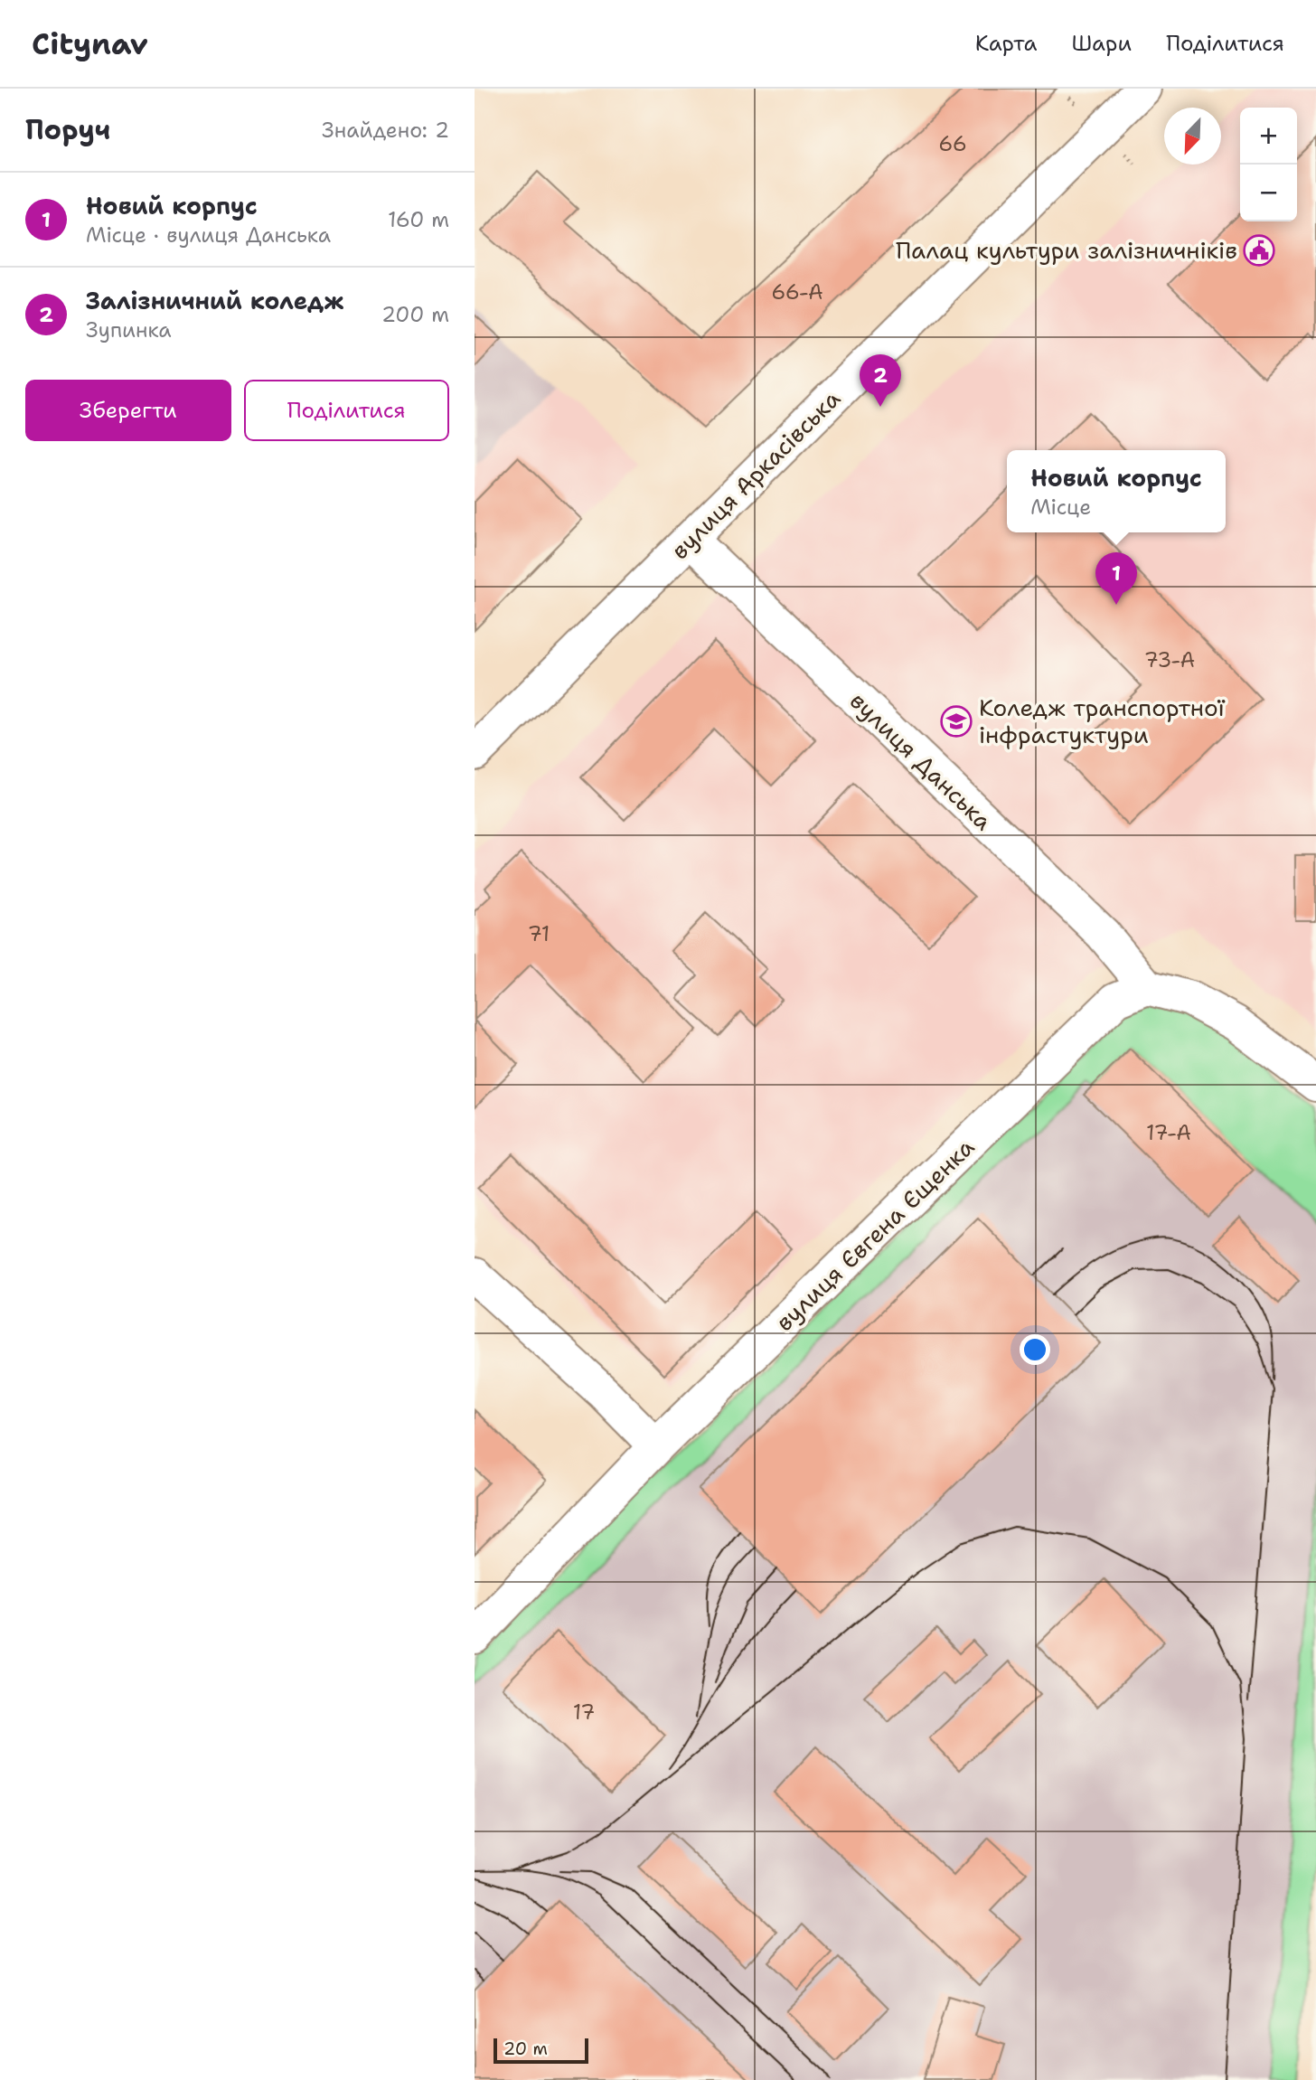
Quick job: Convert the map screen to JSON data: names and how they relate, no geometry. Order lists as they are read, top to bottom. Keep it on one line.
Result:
{"streets":{"street":["вулиця Аркасівська","вулиця Данська","вулиця Євгена Єщенка"]},"crossings":[["вулиця Аркасівська","вулиця Данська"],["вулиця Данська","вулиця Євгена Єщенка"]],"places":{"public building":["Палац культури залізничніків"],"school or university":["Коледж транспортної інфрастуктури"]},"house_numbers":["66","66-А","73-А","71","17-А","17"],"scale_bar":"20 m","north":"bottom left","page":{"header":"Citynav","nav":["Карта","Шари","Поділитися"],"heading":["Поруч","Знайдено: 2"],"map_buttons":["+","−"],"list":[{"mark":"1","name":"Новий корпус","note":"Місце · вулиця Данська","value":"160 m"},{"mark":"2","name":"Залізничний коледж","note":"Зупинка","value":"200 m"}],"pins":["2","1"],"buttons":["Зберегти","Поділитися"],"popup":["Новий корпус","Місце"],"scale":"20 m"}}
